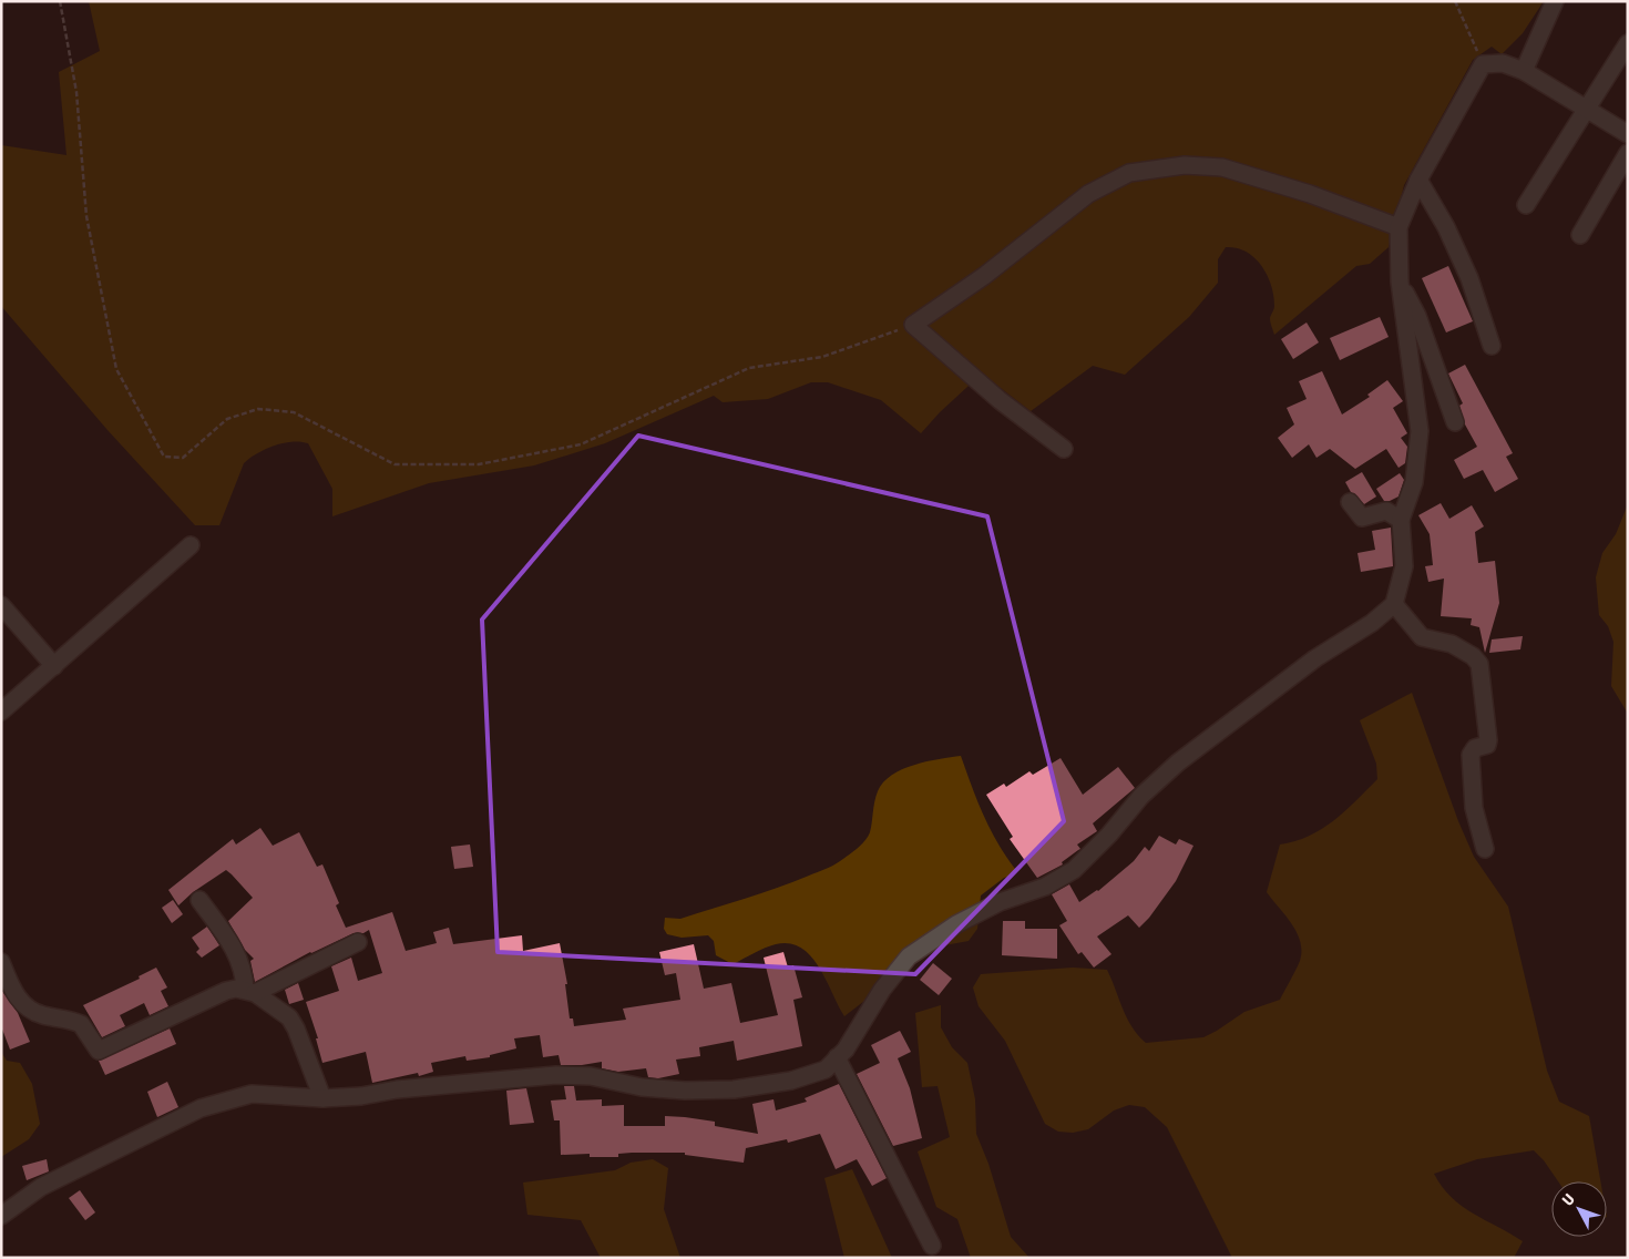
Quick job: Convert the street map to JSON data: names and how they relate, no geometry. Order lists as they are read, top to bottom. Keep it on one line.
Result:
{"north":"top left"}
